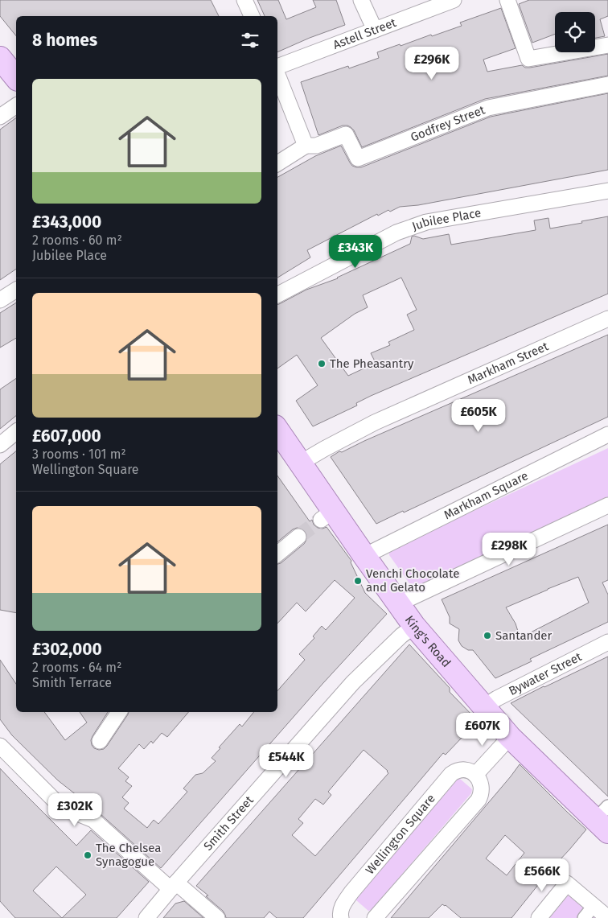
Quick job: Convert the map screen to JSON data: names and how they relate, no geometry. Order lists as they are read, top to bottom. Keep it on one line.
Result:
{"streets":{"main road":["King's Road"],"street":["Astell Street","Godfrey Street","Jubilee Place","Markham Street","Markham Square","Bywater Street","Smith Street","Wellington Square"]},"crossings":[["Markham Street","King's Road"],["Markham Square","King's Road"],["King's Road","Bywater Street"],["King's Road","Smith Street"]],"places":["The Pheasantry","Venchi Chocolate and Gelato","Santander","The Chelsea Synagogue"],"page":{"heading":"8 homes","price":["£296K","£343K","£605K","£298K","£607K","£544K","£302K","£566K"],"list":[{"name":"£343,000","note":"2 rooms · 60 m² · Jubilee Place"},{"name":"£607,000","note":"3 rooms · 101 m² · Wellington Square"},{"name":"£302,000","note":"2 rooms · 64 m² · Smith Terrace"}]}}
